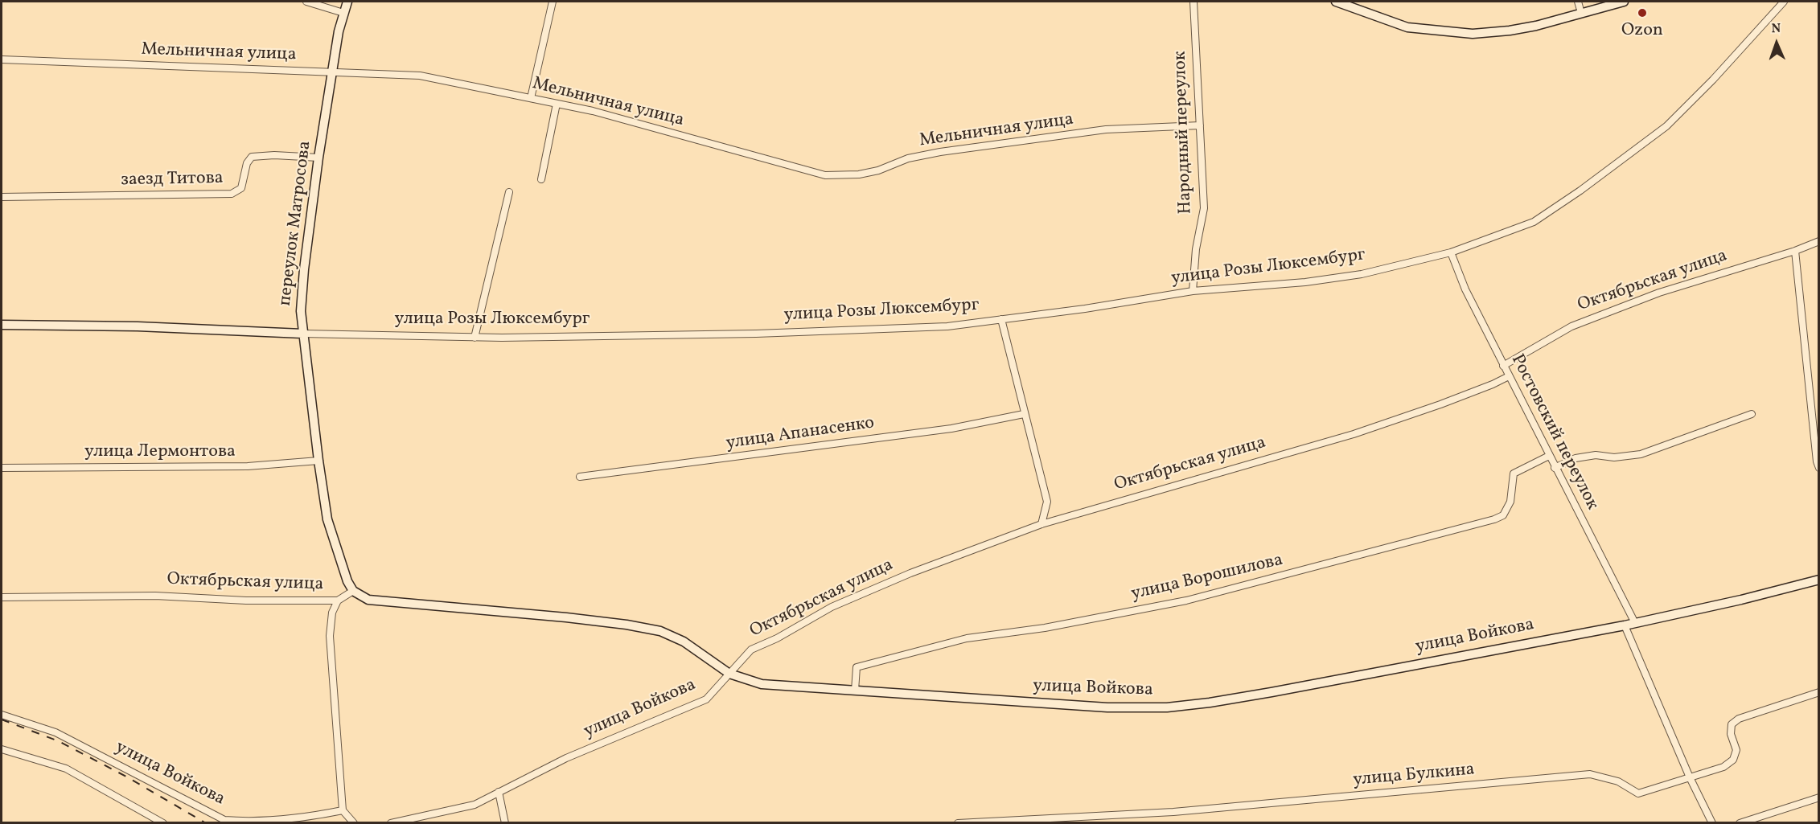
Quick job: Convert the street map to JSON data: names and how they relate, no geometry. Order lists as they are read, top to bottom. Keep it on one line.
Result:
{"streets":{"main road":["переулок Матросова","улица Розы Люксембург","улица Войкова"],"street":["Мельничная улица","Народный переулок","заезд Титова","Октябрьская улица","Ростовский переулок","улица Апанасенко","улица Лермонтова","улица Ворошилова","улица Булкина"]},"crossings":[["Мельничная улица","Народный переулок"],["Мельничная улица","переулок Матросова"],["Народный переулок","улица Розы Люксембург"],["заезд Титова","переулок Матросова"],["переулок Матросова","улица Розы Люксембург"],["переулок Матросова","Октябрьская улица"],["переулок Матросова","улица Лермонтова"],["улица Розы Люксембург","Ростовский переулок"],["Октябрьская улица","Ростовский переулок"],["Октябрьская улица","улица Войкова"],["Ростовский переулок","улица Ворошилова"],["Ростовский переулок","улица Войкова"],["улица Ворошилова","улица Войкова"]],"places":["Ozon"],"north":"top"}
